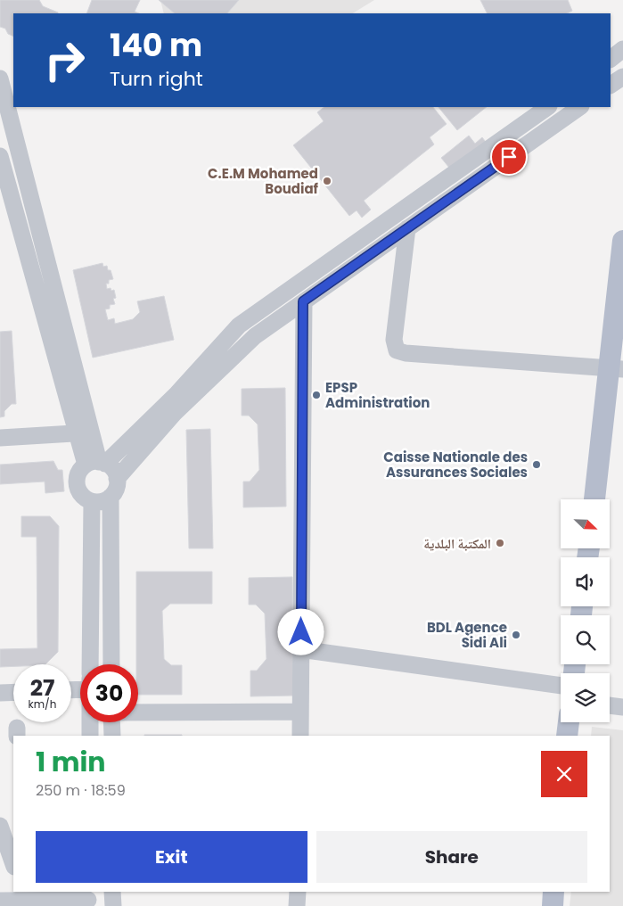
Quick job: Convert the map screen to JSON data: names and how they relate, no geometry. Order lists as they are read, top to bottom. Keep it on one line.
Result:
{"places":["C.E.M Mohamed Boudiaf","EPSP Administration","Caisse Nationale des Assurances Sociales","المكتبة البلدية","BDL Agence Sidi Ali"],"north":"bottom right","page":{"turn":["140 m","Turn right"],"speed":"27 km/h","limit":"30","heading":["1 min","250 m · 18:59"],"buttons":["Exit","Share"]}}
